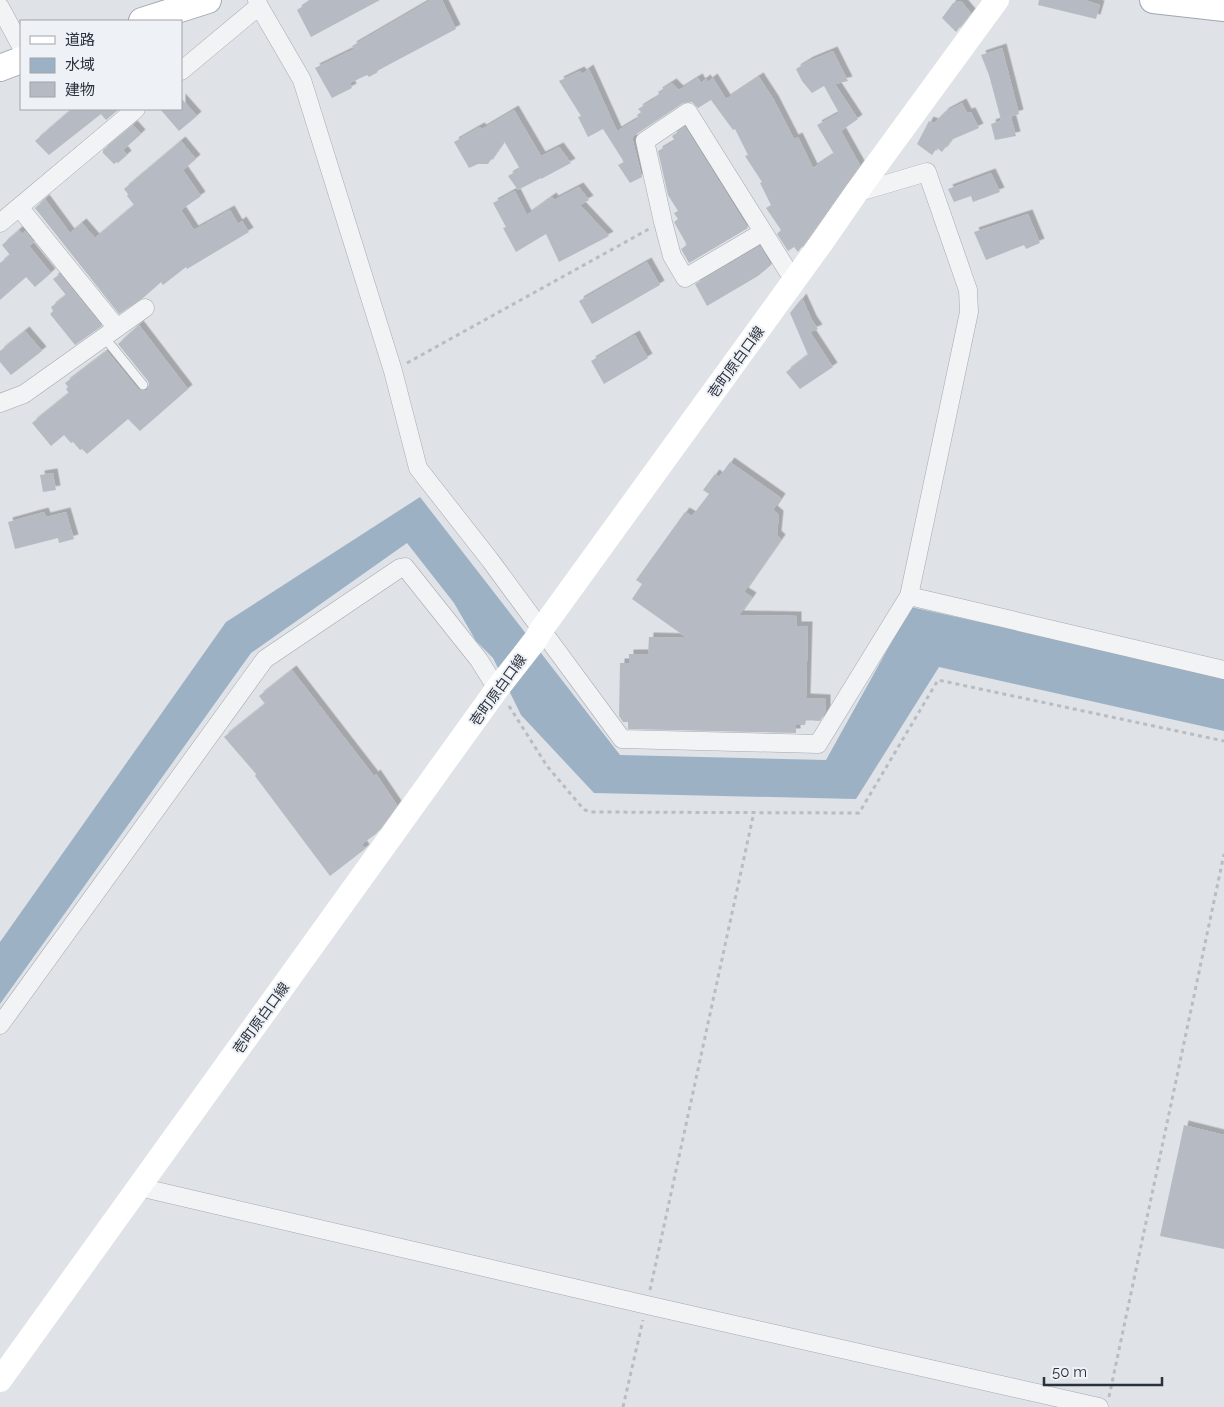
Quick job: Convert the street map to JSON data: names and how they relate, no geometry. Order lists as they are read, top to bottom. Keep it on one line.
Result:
{"streets":{"main road":["壱町原白口線"]},"legend":["道路","水域","建物"],"scale_bar":"50 m"}
